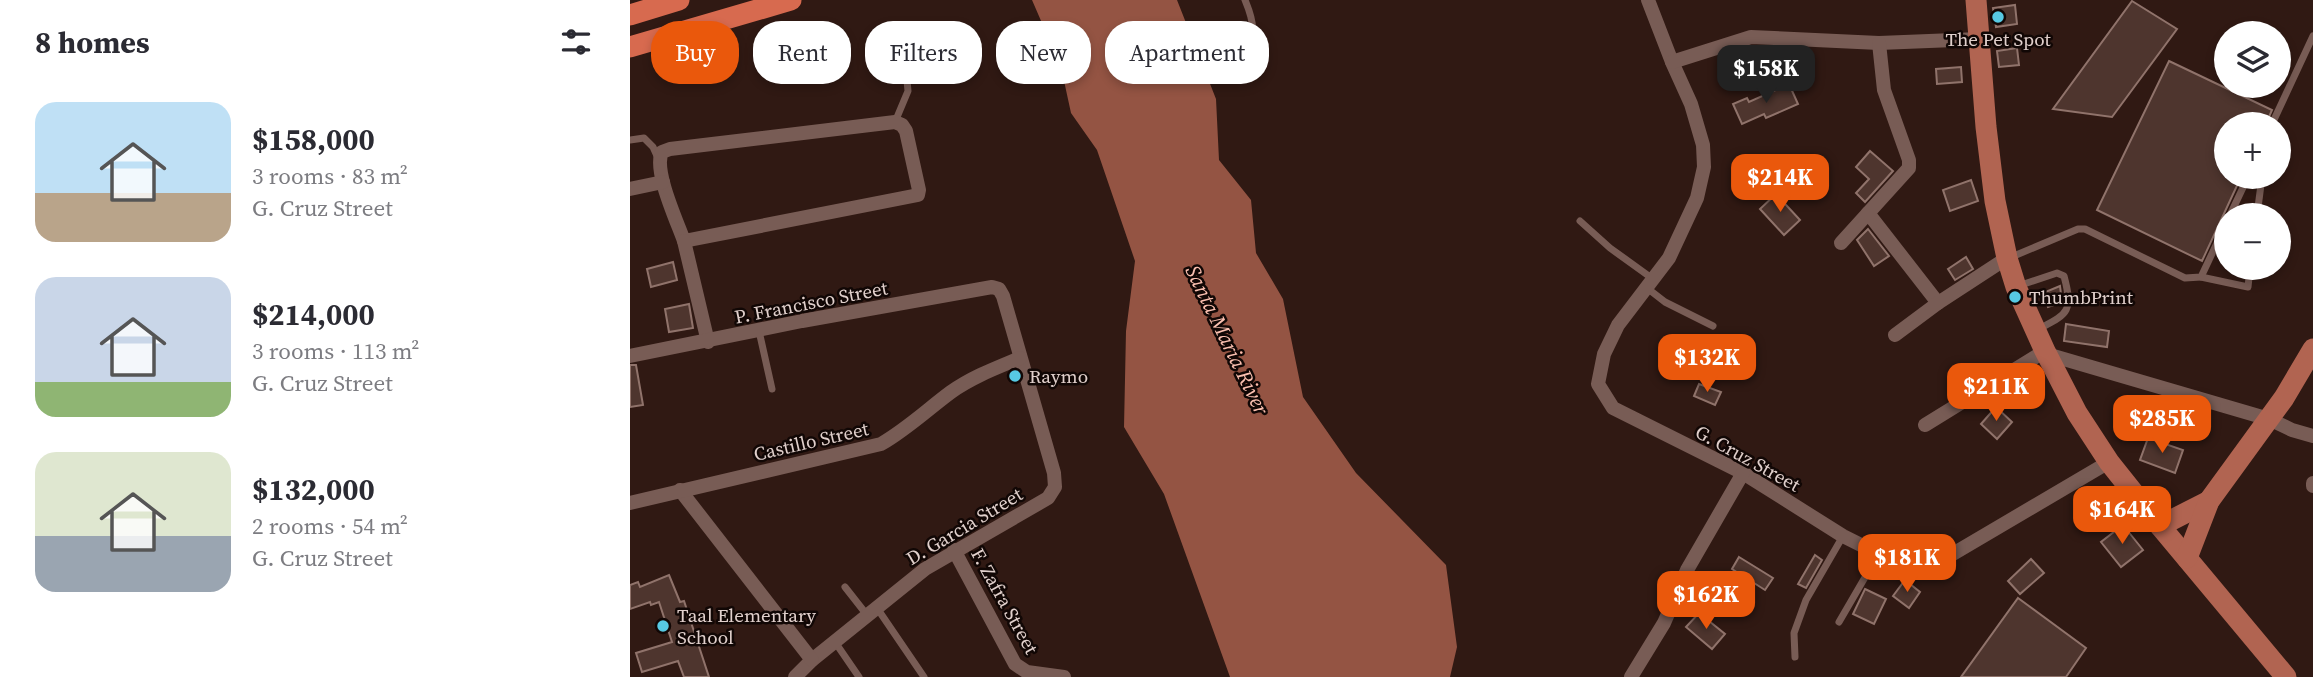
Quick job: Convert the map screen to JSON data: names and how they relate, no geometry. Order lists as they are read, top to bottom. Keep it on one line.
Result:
{"streets":{"street":["P. Francisco Street","Castillo Street","G. Cruz Street","D. Garcia Street","F. Zafra Street"]},"crossings":[["P. Francisco Street","Castillo Street"],["P. Francisco Street","D. Garcia Street"],["Castillo Street","D. Garcia Street"],["D. Garcia Street","F. Zafra Street"]],"water":["Santa Maria River"],"places":["The Pet Spot","ThumbPrint","Raymo","Taal Elementary School"],"page":{"heading":"8 homes","map_buttons":["+","−"],"chip":["Buy","Rent","Filters","New","Apartment"],"price":["$158K","$214K","$132K","$211K","$285K","$164K","$181K","$162K"],"list":[{"name":"$158,000","note":"3 rooms · 83 m² · G. Cruz Street"},{"name":"$214,000","note":"3 rooms · 113 m² · G. Cruz Street"},{"name":"$132,000","note":"2 rooms · 54 m² · G. Cruz Street"}]}}
